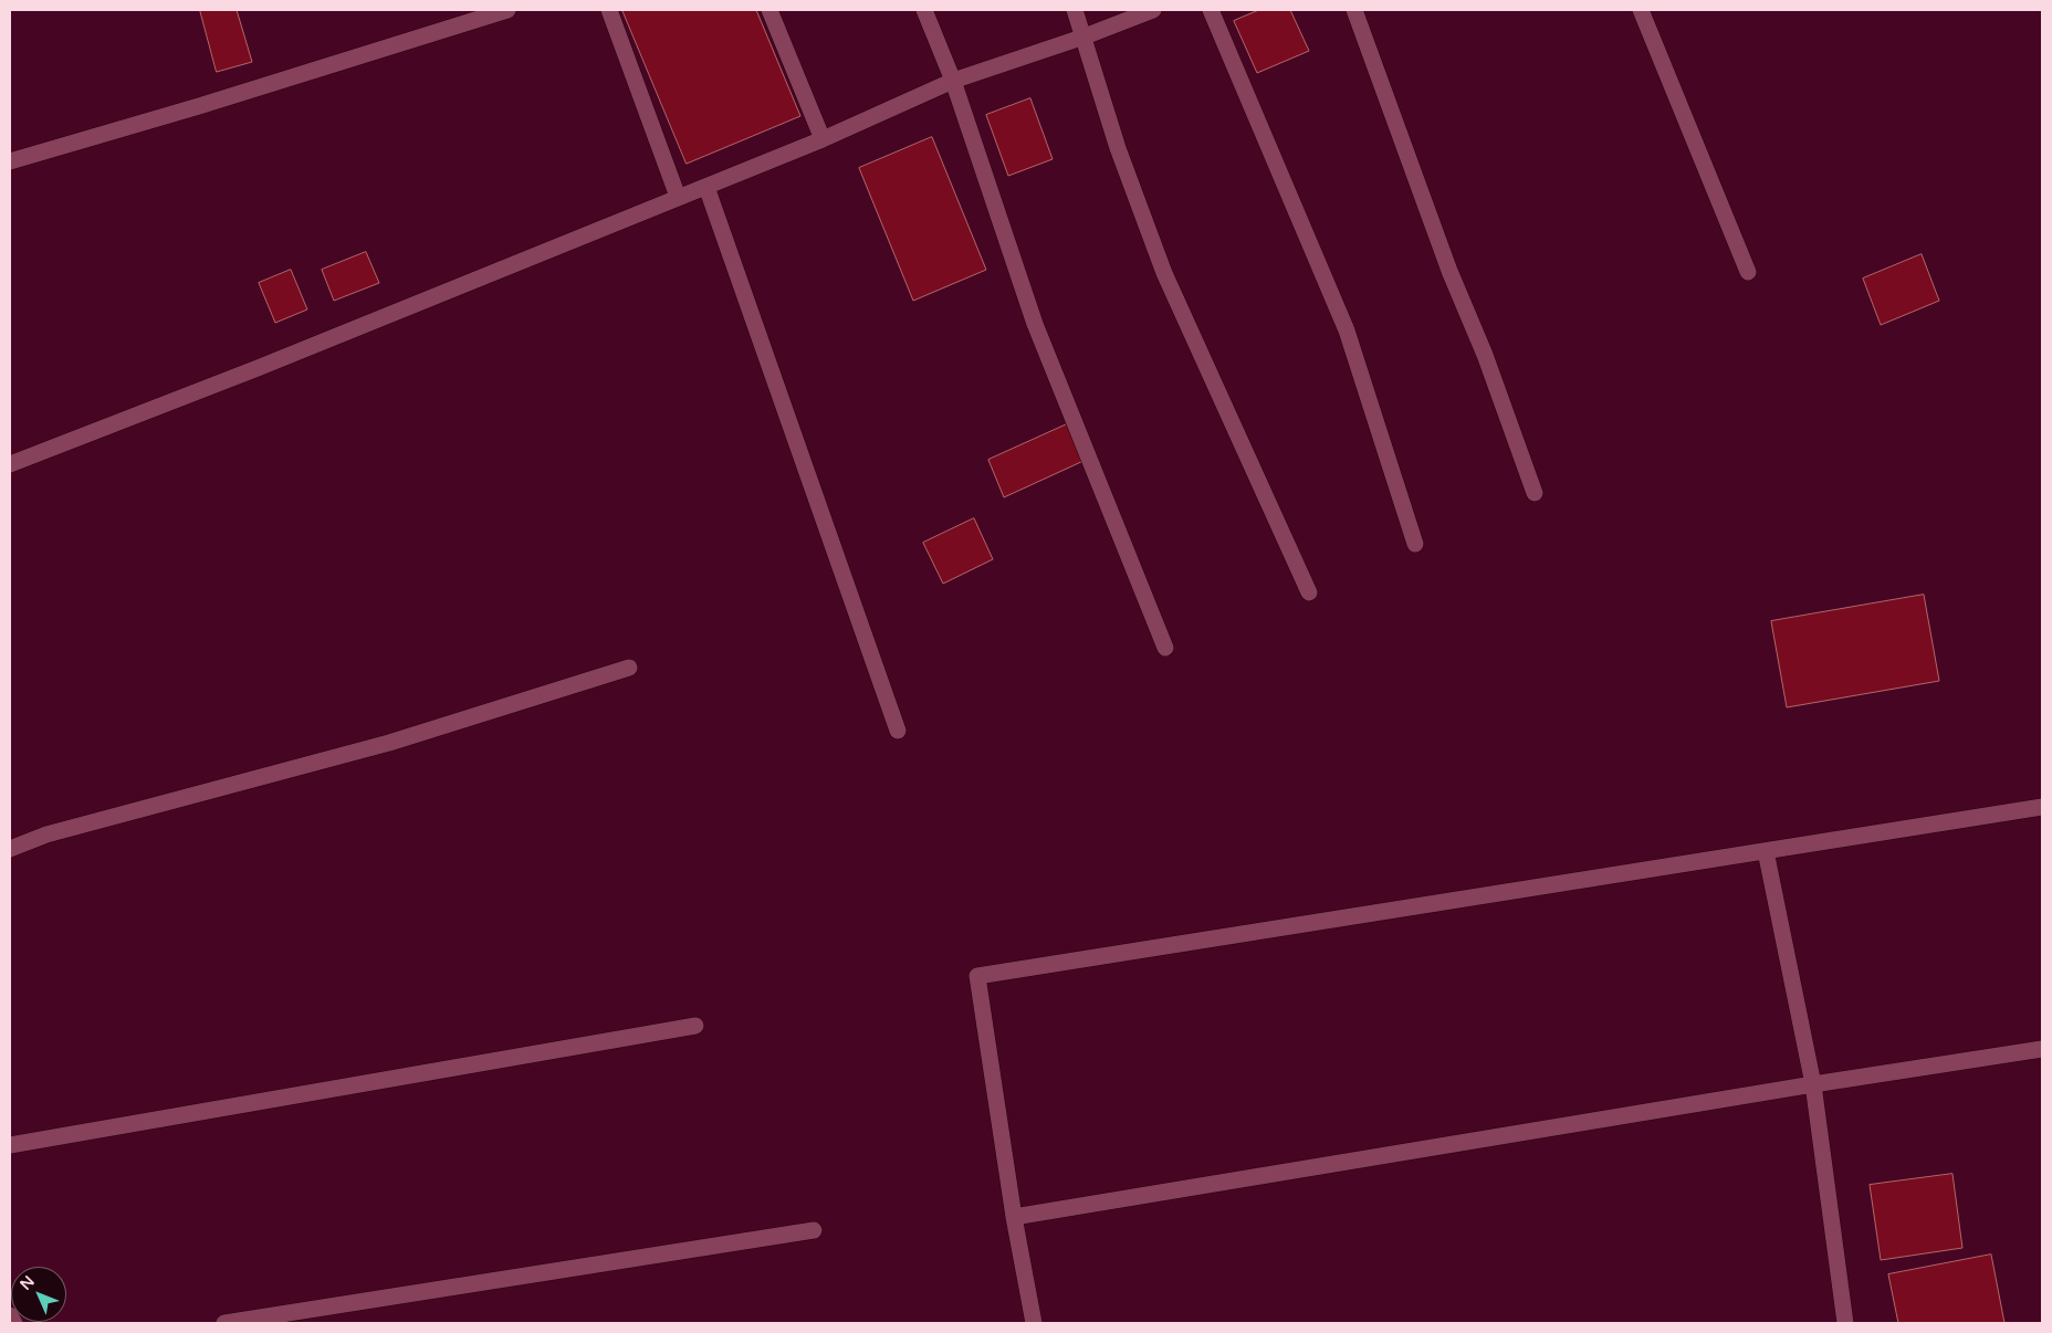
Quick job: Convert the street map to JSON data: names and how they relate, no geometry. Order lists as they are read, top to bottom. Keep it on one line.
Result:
{"north":"top left"}
